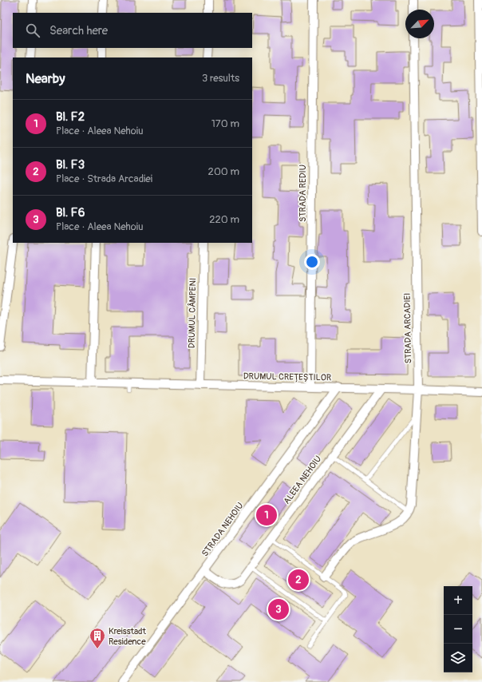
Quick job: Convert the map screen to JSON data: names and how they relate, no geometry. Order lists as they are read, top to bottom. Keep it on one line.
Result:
{"streets":{"street":["STRADA REDIU","DRUMUL CÂMPENI","STRADA ARCADIEI","DRUMUL CREȚEȘTILOR","ALEEA NEHOIU","STRADA NEHOIU"]},"crossings":[["STRADA REDIU","DRUMUL CREȚEȘTILOR"],["DRUMUL CÂMPENI","DRUMUL CREȚEȘTILOR"],["STRADA ARCADIEI","DRUMUL CREȚEȘTILOR"],["DRUMUL CREȚEȘTILOR","ALEEA NEHOIU"],["DRUMUL CREȚEȘTILOR","STRADA NEHOIU"],["ALEEA NEHOIU","STRADA NEHOIU"]],"places":{"building":["Kreisstadt Residence"]},"north":"top right","page":{"search":"Search here","heading":["Nearby","3 results"],"list":[{"mark":"1","name":"Bl. F2","note":"Place · Aleea Nehoiu","value":"170 m"},{"mark":"2","name":"Bl. F3","note":"Place · Strada Arcadiei","value":"200 m"},{"mark":"3","name":"Bl. F6","note":"Place · Aleea Nehoiu","value":"220 m"}],"pins":["1","2","3"],"map_buttons":["+","−"]}}
